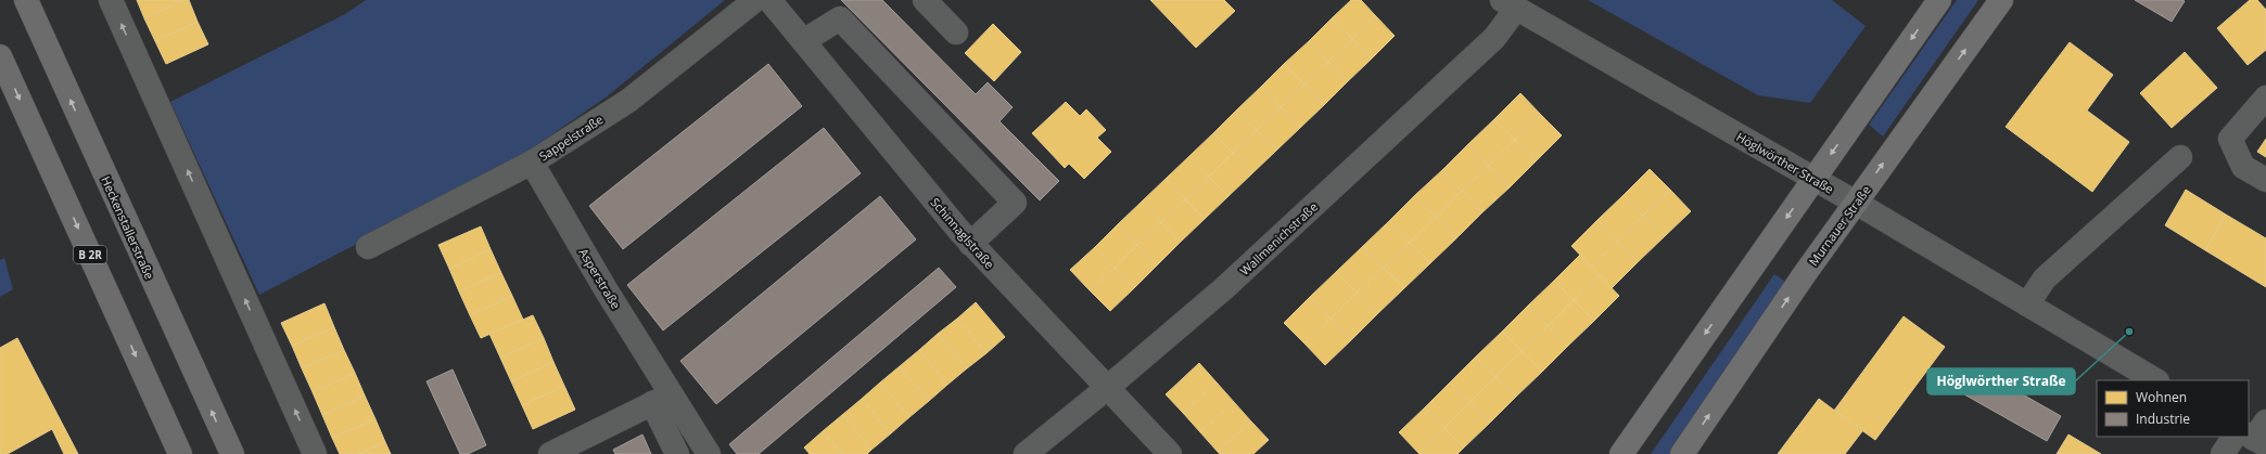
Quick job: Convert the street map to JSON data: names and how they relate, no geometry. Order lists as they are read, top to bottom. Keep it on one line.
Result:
{"streets":{"highway":["Heckenstallerstraße","B 2R"],"main road":["Murnauer Straße"],"street":["Sappelstraße","Höglwörther Straße","Schinnaglstraße","Wallmenichstraße","Asperstraße"]},"crossings":[["Sappelstraße","Asperstraße"],["Höglwörther Straße","Murnauer Straße"],["Höglwörther Straße","Wallmenichstraße"],["Schinnaglstraße","Wallmenichstraße"]],"places":["Höglwörther Straße"],"legend":["Wohnen","Industrie"]}
